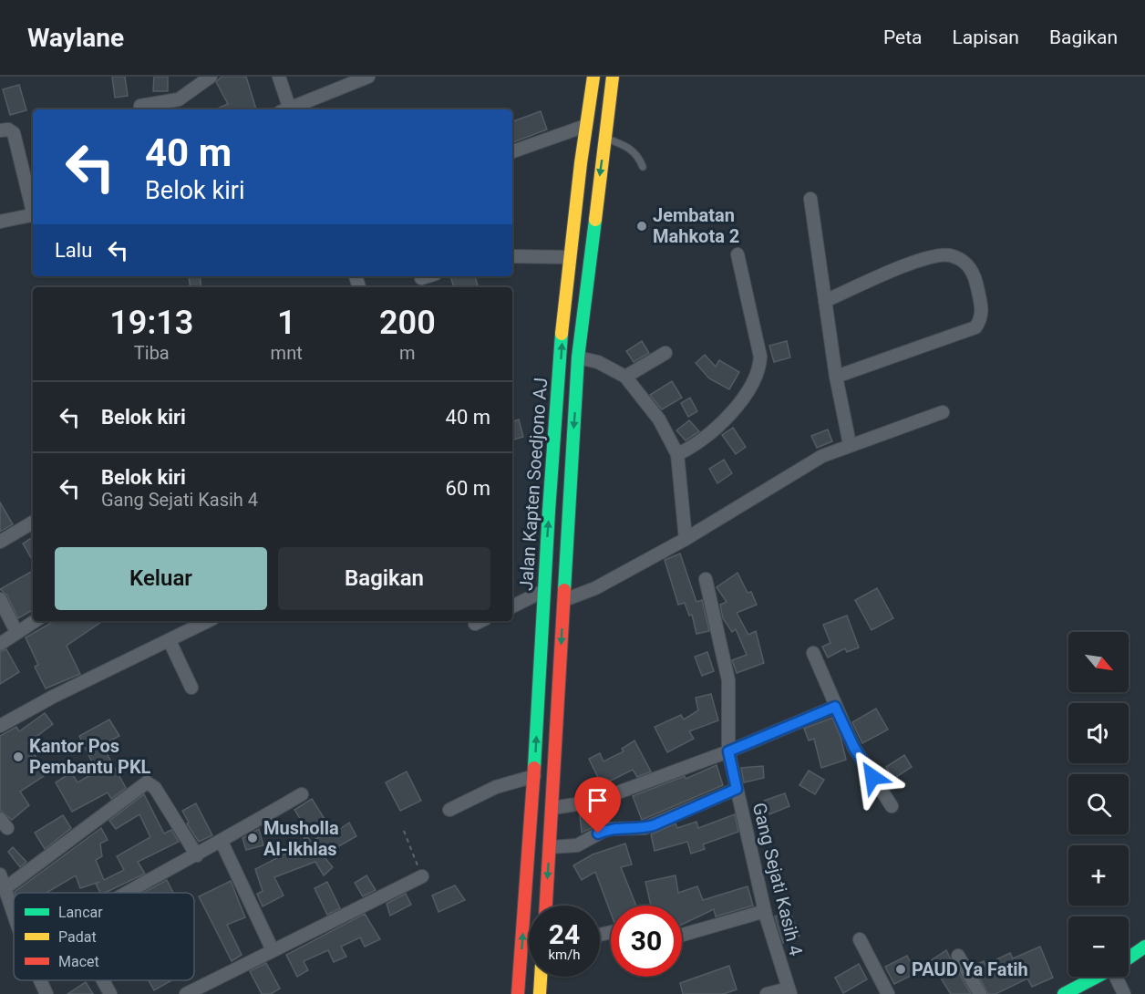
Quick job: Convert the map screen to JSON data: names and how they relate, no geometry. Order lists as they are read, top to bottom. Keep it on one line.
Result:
{"streets":{"main road":["Jalan Kapten Soedjono AJ"],"street":["Gang Sejati Kasih 4"]},"places":["Jembatan Mahkota 2","Kantor Pos Pembantu PKL","Musholla Al-Ikhlas","PAUD Ya Fatih"],"legend":["Lancar","Padat","Macet"],"north":"bottom right","page":{"header":"Waylane","nav":["Peta","Lapisan","Bagikan"],"turn":["40 m","Belok kiri"],"then":"Lalu","eta":["19:13","Tiba","1","mnt","200","m"],"list":[{"name":"Belok kiri","value":"40 m"},{"name":"Belok kiri","note":"Gang Sejati Kasih 4","value":"60 m"}],"buttons":["Keluar","Bagikan"],"map_buttons":["+","−"],"speed":"24 km/h","limit":"30"}}
